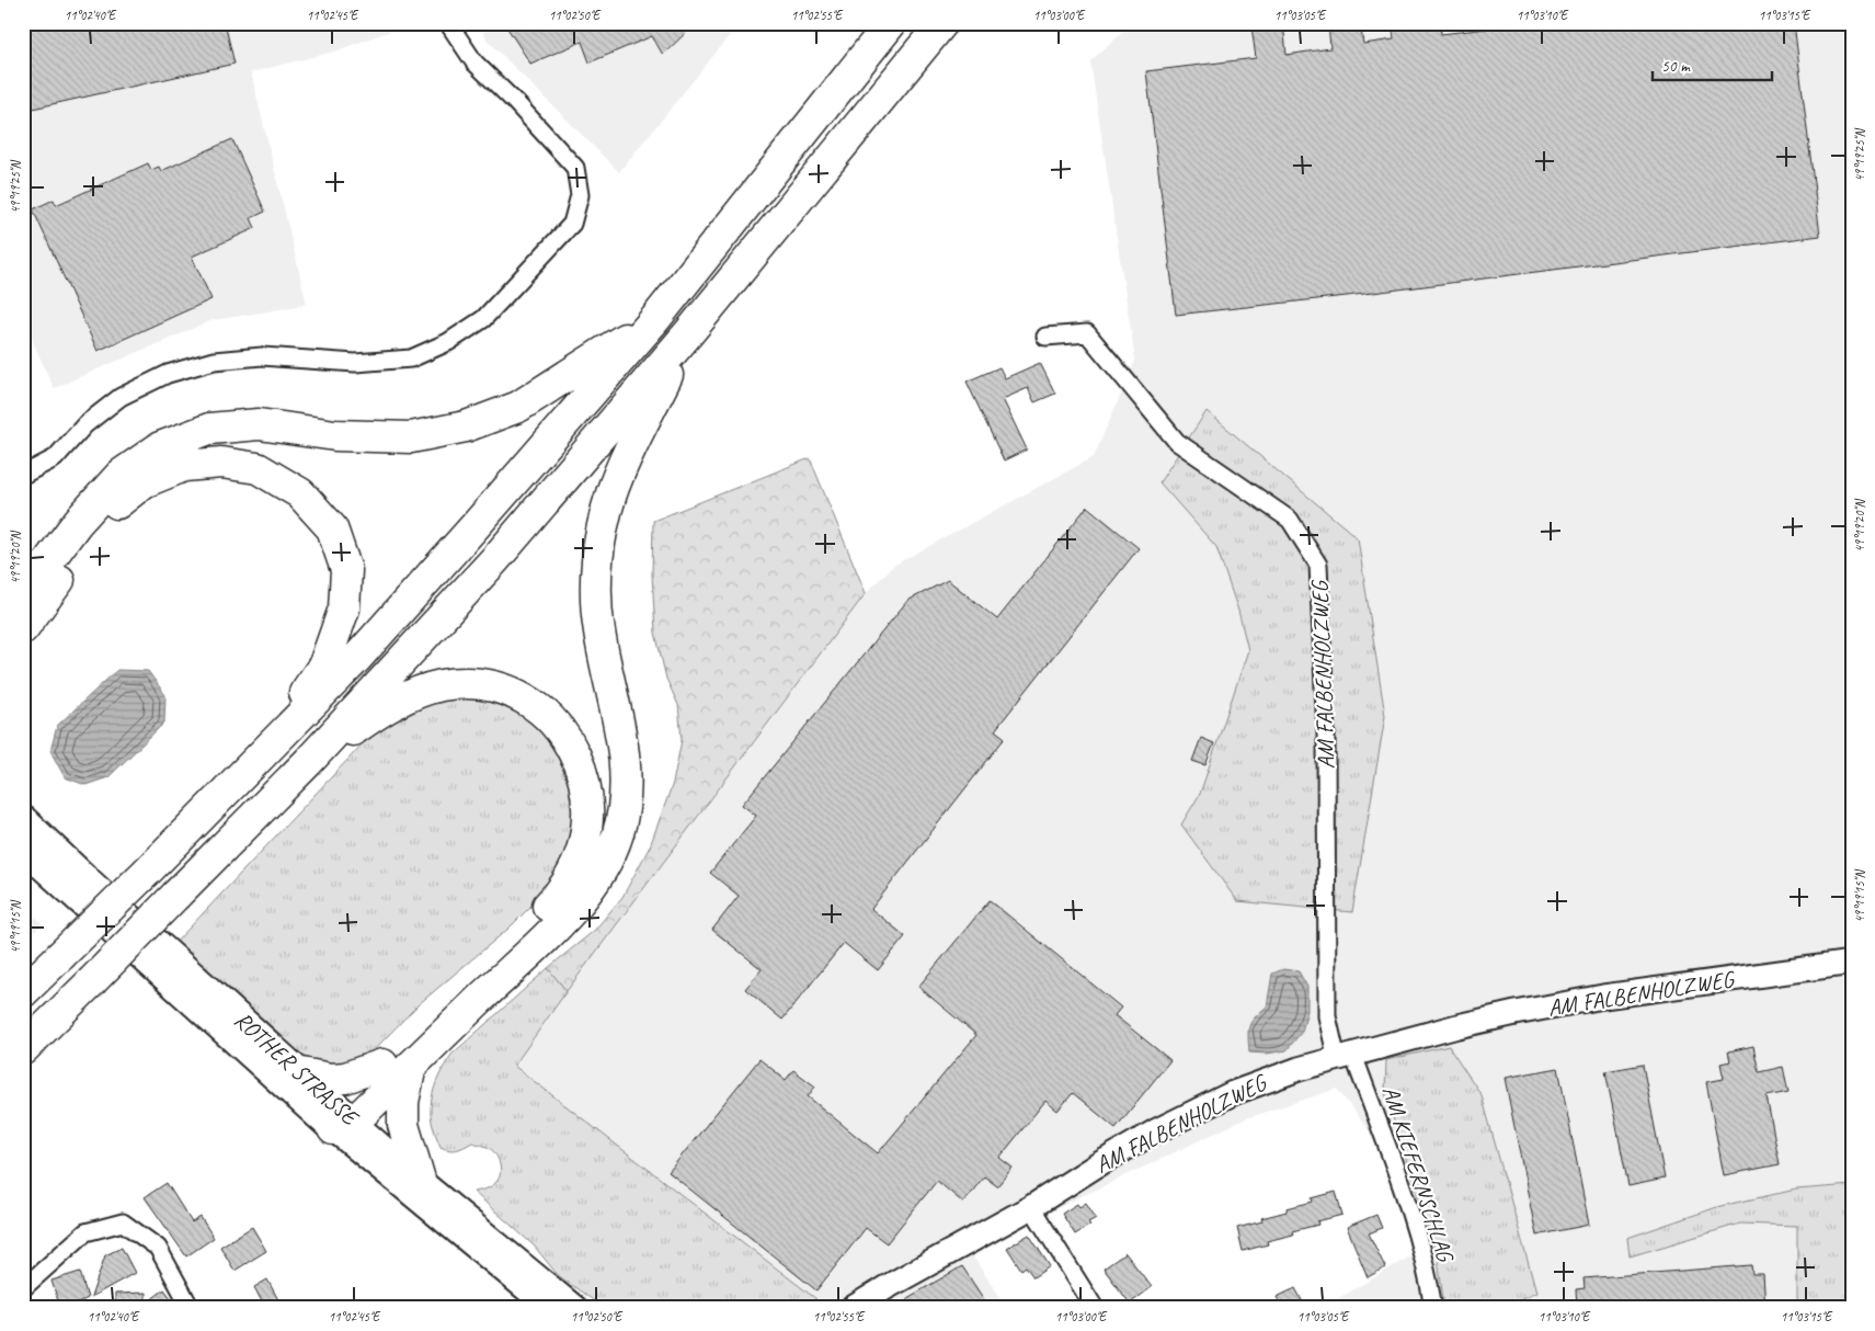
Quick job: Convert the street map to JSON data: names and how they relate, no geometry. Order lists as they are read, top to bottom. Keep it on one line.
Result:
{"streets":{"main road":["ROTHER STRASSE"],"street":["AM FALBENHOLZWEG","AM KIEFERNSCHLAG"]},"crossings":[["AM FALBENHOLZWEG","AM KIEFERNSCHLAG"]],"scale_bar":"50 m","coordinates":["11°02'40\"E","11°02'45\"E","11°02'50\"E","11°02'55\"E","11°03'00\"E","11°03'05\"E","11°03'10\"E","11°03'15\"E","49°19'25\"N","49°19'20\"N","49°19'15\"N"]}
